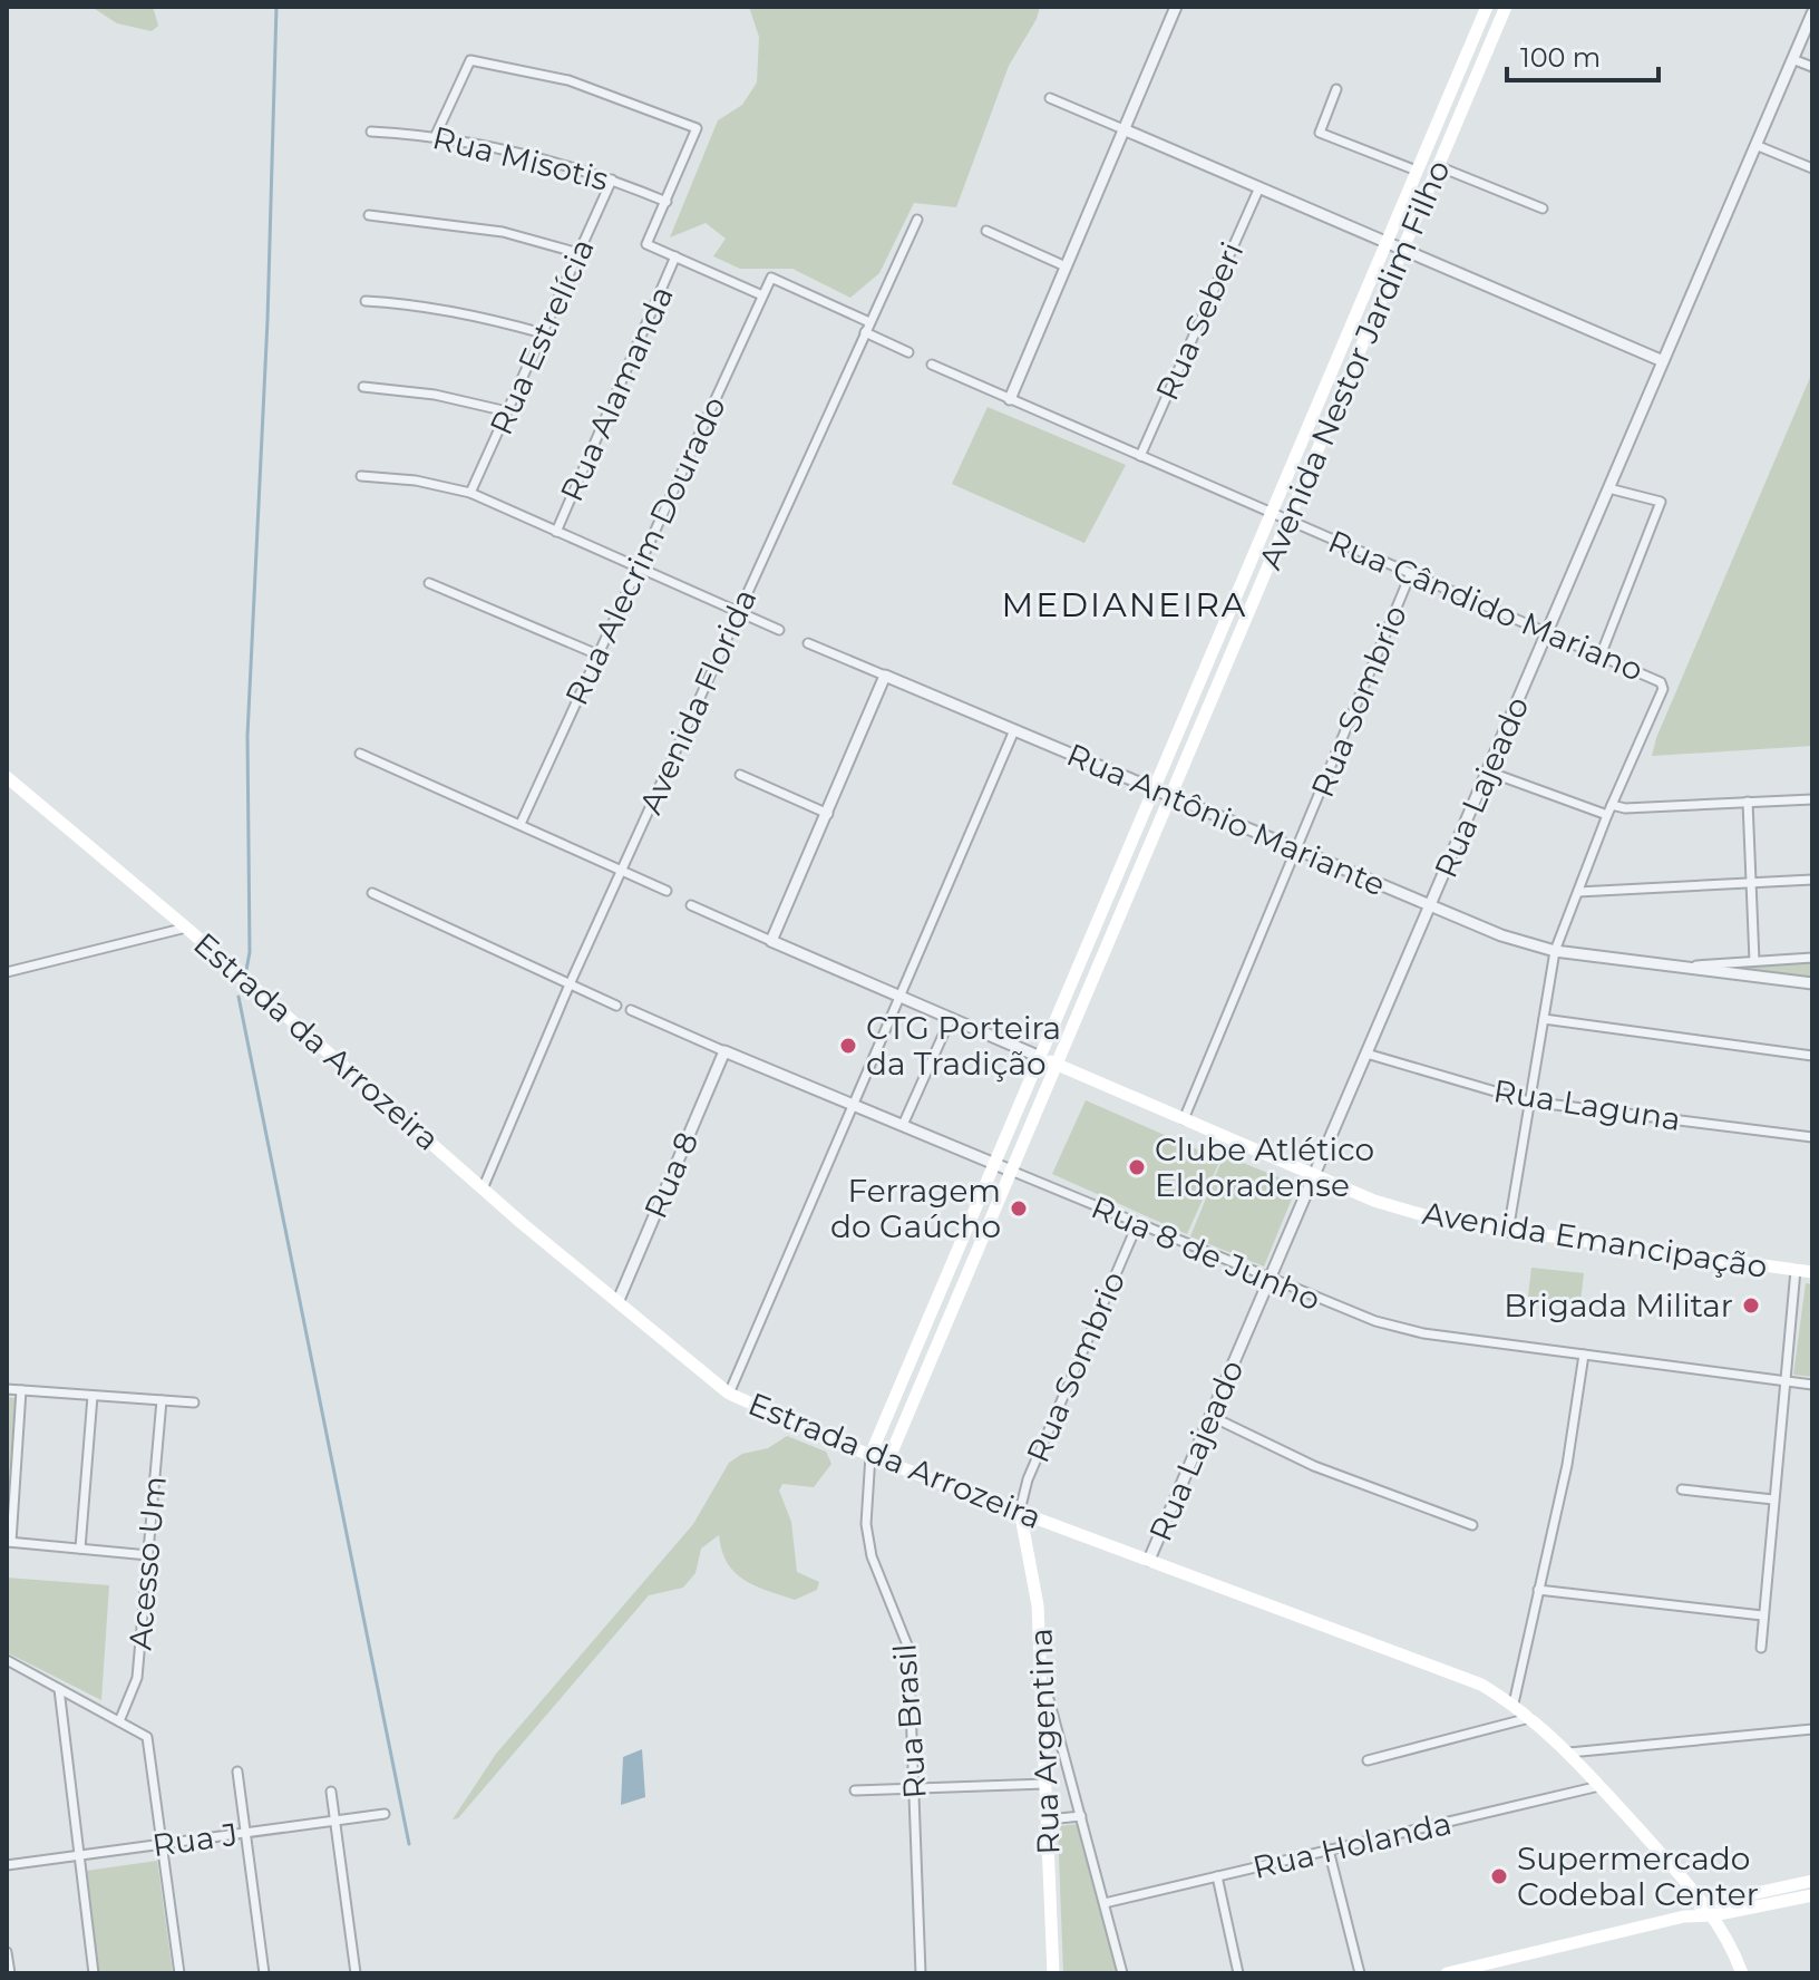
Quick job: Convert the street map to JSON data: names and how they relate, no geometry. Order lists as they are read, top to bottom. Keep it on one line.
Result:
{"streets":{"main road":["Avenida Nestor Jardim Filho","Estrada da Arrozeira","Avenida Emancipação","Rua Argentina"],"street":["Rua Misotis","Rua Seberi","Rua Estrelícia","Rua Alamanda","Rua Alecrim Dourado","Rua Cândido Mariano","Avenida Florida","Rua Sombrio","Rua Lajeado","Rua Antônio Mariante","Rua Laguna","Rua 8","Rua 8 de Junho","Acesso Um","Rua Brasil","Rua J","Rua Holanda"]},"crossings":[["Rua Misotis","Rua Estrelícia"],["Rua Seberi","Rua Cândido Mariano"],["Avenida Nestor Jardim Filho","Rua Cândido Mariano"],["Avenida Nestor Jardim Filho","Rua Antônio Mariante"],["Avenida Nestor Jardim Filho","Estrada da Arrozeira"],["Avenida Nestor Jardim Filho","Avenida Emancipação"],["Avenida Nestor Jardim Filho","Rua 8 de Junho"],["Avenida Nestor Jardim Filho","Rua Brasil"],["Rua Alecrim Dourado","Avenida Florida"],["Rua Cândido Mariano","Rua Sombrio"],["Rua Cândido Mariano","Rua Lajeado"],["Avenida Florida","Estrada da Arrozeira"],["Rua Sombrio","Rua Antônio Mariante"],["Rua Sombrio","Estrada da Arrozeira"],["Rua Sombrio","Avenida Emancipação"],["Rua Sombrio","Rua 8 de Junho"],["Rua Sombrio","Rua Argentina"],["Rua Lajeado","Rua Antônio Mariante"],["Rua Lajeado","Estrada da Arrozeira"],["Rua Lajeado","Rua Laguna"],["Rua Lajeado","Avenida Emancipação"],["Rua Lajeado","Rua 8 de Junho"],["Estrada da Arrozeira","Rua 8"],["Estrada da Arrozeira","Rua Brasil"],["Estrada da Arrozeira","Rua Argentina"],["Estrada da Arrozeira","Rua Holanda"],["Rua 8","Rua 8 de Junho"]],"districts":["MEDIANEIRA"],"places":["CTG Porteira da Tradição","Clube Atlético Eldoradense","Ferragem do Gaúcho","Brigada Militar","Supermercado Codebal Center"],"scale_bar":"100 m"}
